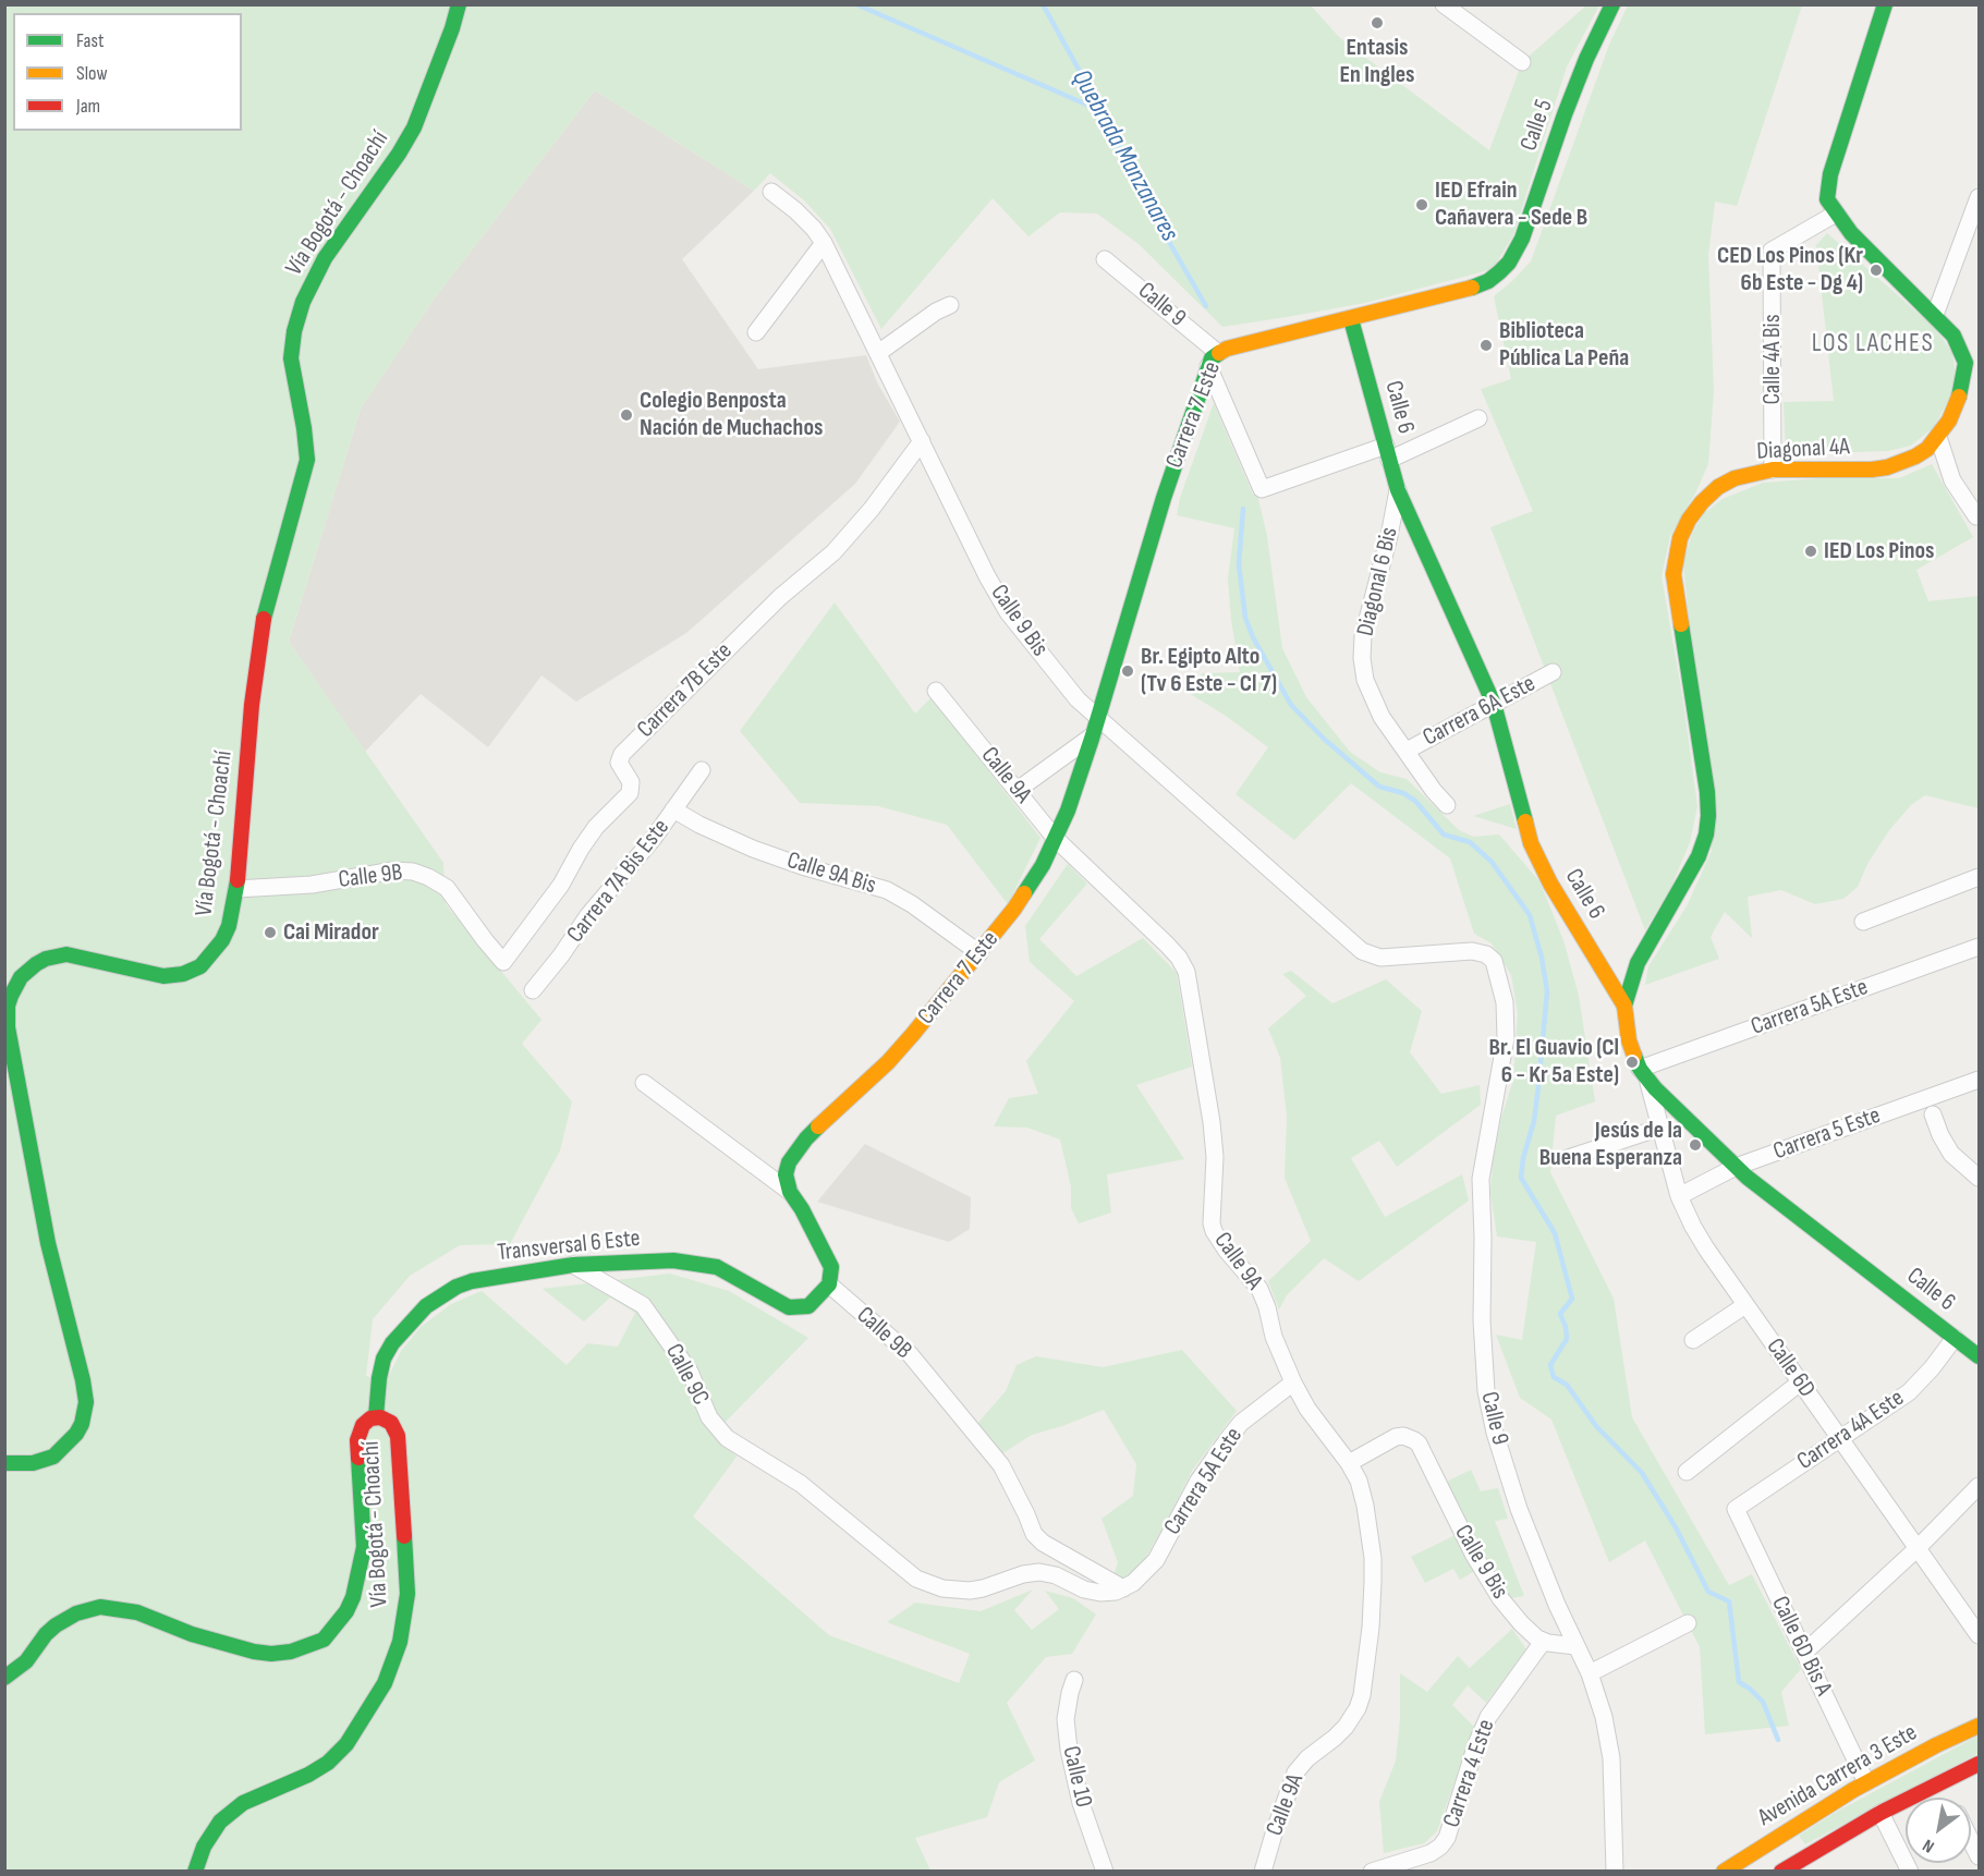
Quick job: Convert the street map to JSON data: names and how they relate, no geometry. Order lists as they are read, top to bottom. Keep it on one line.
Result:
{"streets":{"street":["Calle 5","Vía Bogotá - Choachí","Calle 9","Calle 4A Bis","Calle 6","Carrera 7 Este","Diagonal 4A","Diagonal 6 Bis","Calle 9 Bis","Carrera 7B Este","Carrera 6A Este","Calle 9A","Calle 9A Bis","Calle 9B","Carrera 7A Bis Este","Carrera 5A Este","Carrera 5 Este","Transversal 6 Este","Calle 6D","Calle 9C","Carrera 4A Este","Calle 6D Bis A","Carrera 4 Este","Avenida Carrera 3 Este","Calle 10"]},"crossings":[["Calle 5","Carrera 7 Este"],["Vía Bogotá - Choachí","Calle 9B"],["Vía Bogotá - Choachí","Transversal 6 Este"],["Calle 9","Calle 6"],["Calle 9","Carrera 7 Este"],["Calle 9","Calle 9 Bis"],["Calle 4A Bis","Diagonal 4A"],["Calle 6","Carrera 7 Este"],["Calle 6","Diagonal 4A"],["Calle 6","Diagonal 6 Bis"],["Calle 6","Carrera 6A Este"],["Calle 6","Carrera 5A Este"],["Calle 6","Carrera 5 Este"],["Calle 6","Calle 6D"],["Calle 6","Carrera 4A Este"],["Carrera 7 Este","Calle 9 Bis"],["Carrera 7 Este","Calle 9A"],["Carrera 7 Este","Calle 9A Bis"],["Diagonal 6 Bis","Carrera 6A Este"],["Calle 9 Bis","Carrera 7B Este"],["Calle 9 Bis","Calle 9A"],["Calle 9 Bis","Carrera 4 Este"],["Carrera 7B Este","Calle 9B"],["Calle 9A","Carrera 5A Este"],["Calle 9A Bis","Carrera 7A Bis Este"],["Calle 9B","Carrera 5A Este"],["Calle 9B","Transversal 6 Este"],["Calle 9B","Calle 9C"],["Carrera 5A Este","Calle 6D"],["Carrera 5A Este","Calle 9C"],["Carrera 5 Este","Calle 6D"],["Transversal 6 Este","Calle 9C"],["Calle 6D","Carrera 4A Este"],["Carrera 4A Este","Calle 6D Bis A"],["Calle 6D Bis A","Avenida Carrera 3 Este"]],"districts":["LOS LACHES"],"water":["Quebrada Manzanares"],"places":["Entasis En Ingles","IED Efrain Cañavera - Sede B","CED Los Pinos (Kr 6b Este - Dg 4)","Biblioteca Pública La Peña","Colegio Benposta Nación de Muchachos","IED Los Pinos","Br. Egipto Alto (Tv 6 Este - Cl 7)","Cai Mirador","Br. El Guavio (Cl 6 - Kr 5a Este)","Jesús de la Buena Esperanza"],"legend":["Fast","Slow","Jam"],"north":"bottom left"}
